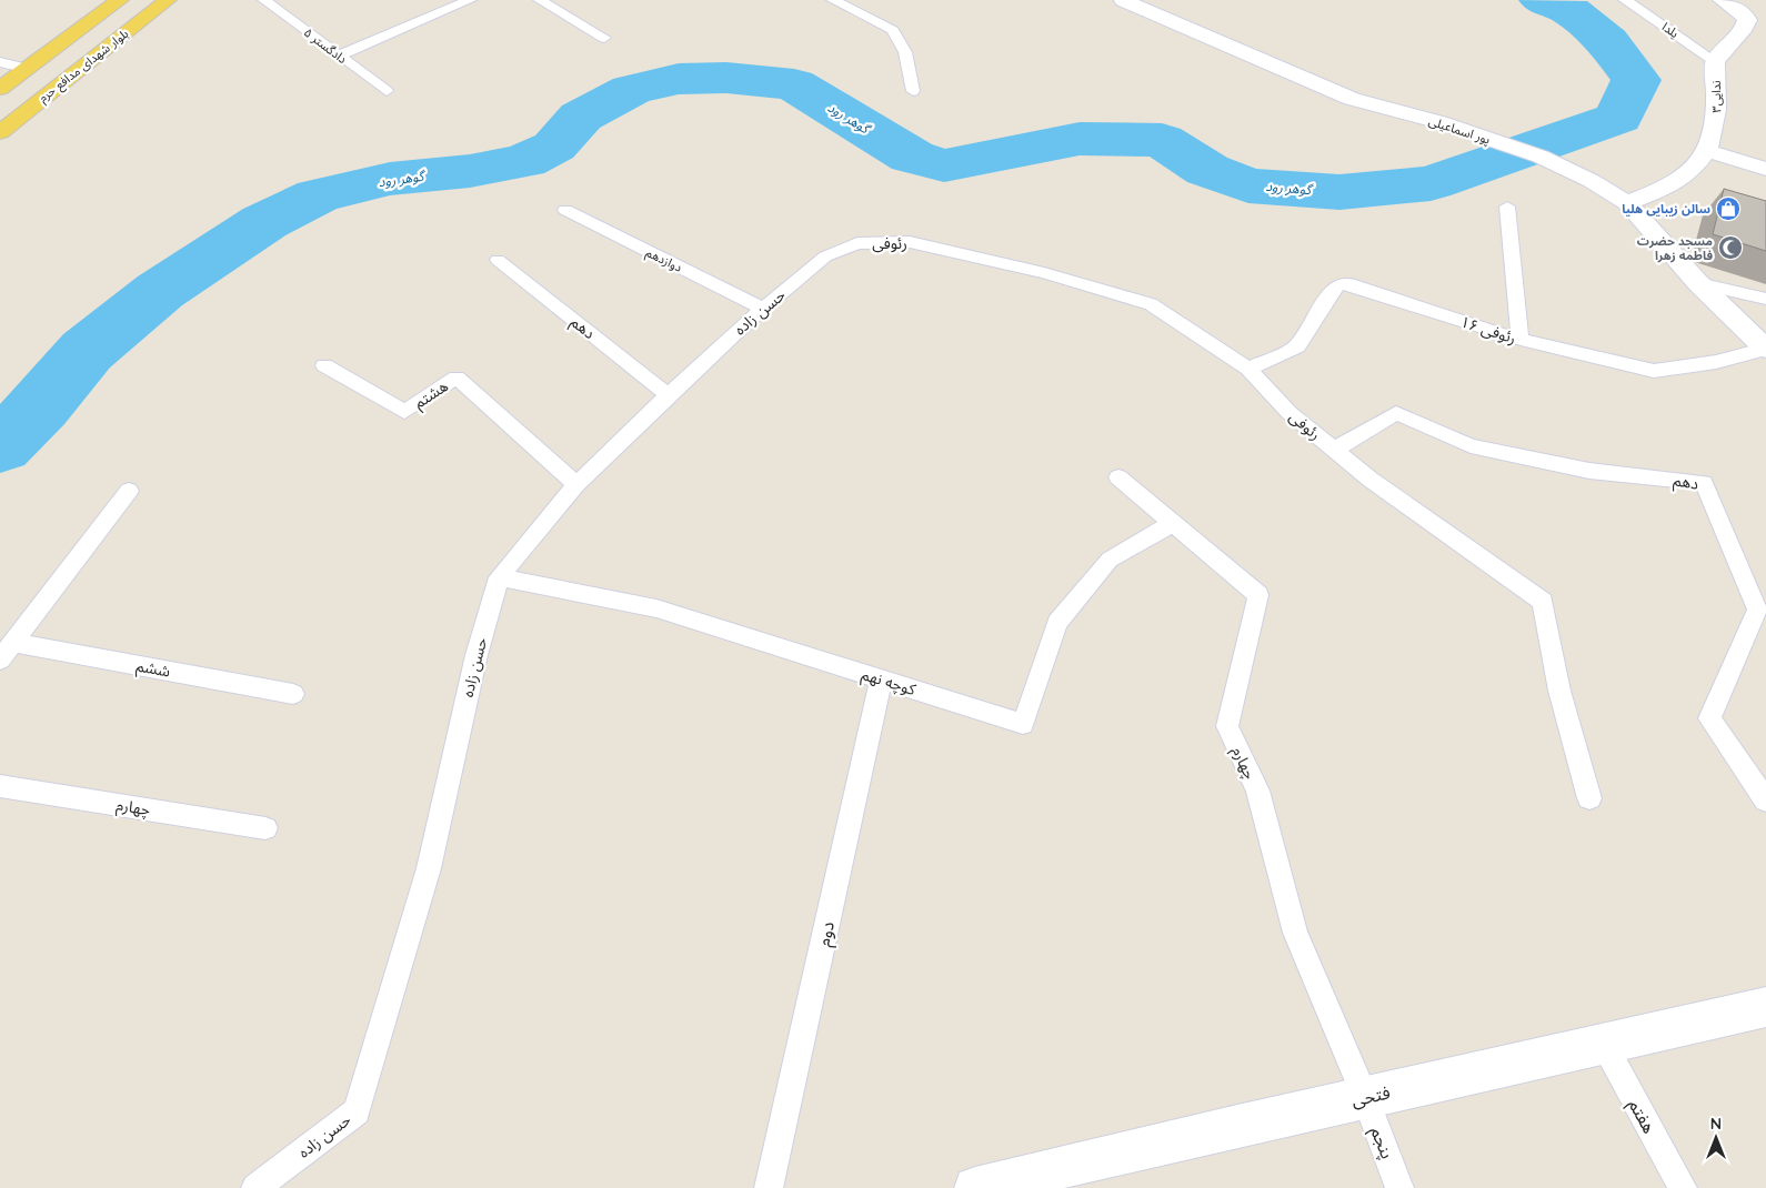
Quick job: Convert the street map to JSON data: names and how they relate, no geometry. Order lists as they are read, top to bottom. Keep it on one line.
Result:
{"streets":{"main road":["بلوار شهدای مدافع حرم"],"street":["ندایی۳","پور اسماعیلی","فتحی"],"lane":["یلدا","دادگستر ۵","رئوفی","دوازدهم","حسن زاده","دهم","رئوفی ۱۶","هشتم","ششم","کوچه نهم","چهارم","دوم","هفتم","پنجم"]},"crossings":[["یلدا","ندایی۳"],["ندایی۳","پور اسماعیلی"],["پور اسماعیلی","رئوفی ۱۶"],["رئوفی","حسن زاده"],["رئوفی","دهم"],["رئوفی","رئوفی ۱۶"],["دوازدهم","حسن زاده"],["حسن زاده","دهم"],["حسن زاده","هشتم"],["حسن زاده","کوچه نهم"],["کوچه نهم","چهارم"],["کوچه نهم","دوم"],["چهارم","فتحی"],["چهارم","پنجم"],["فتحی","هفتم"],["فتحی","پنجم"]],"water":["گوهر رود"],"places":{"shop":["سالن زیبایی هلیا"],"mosque":["مسجد حضرت فاطمه زهرا"]},"north":"top"}
